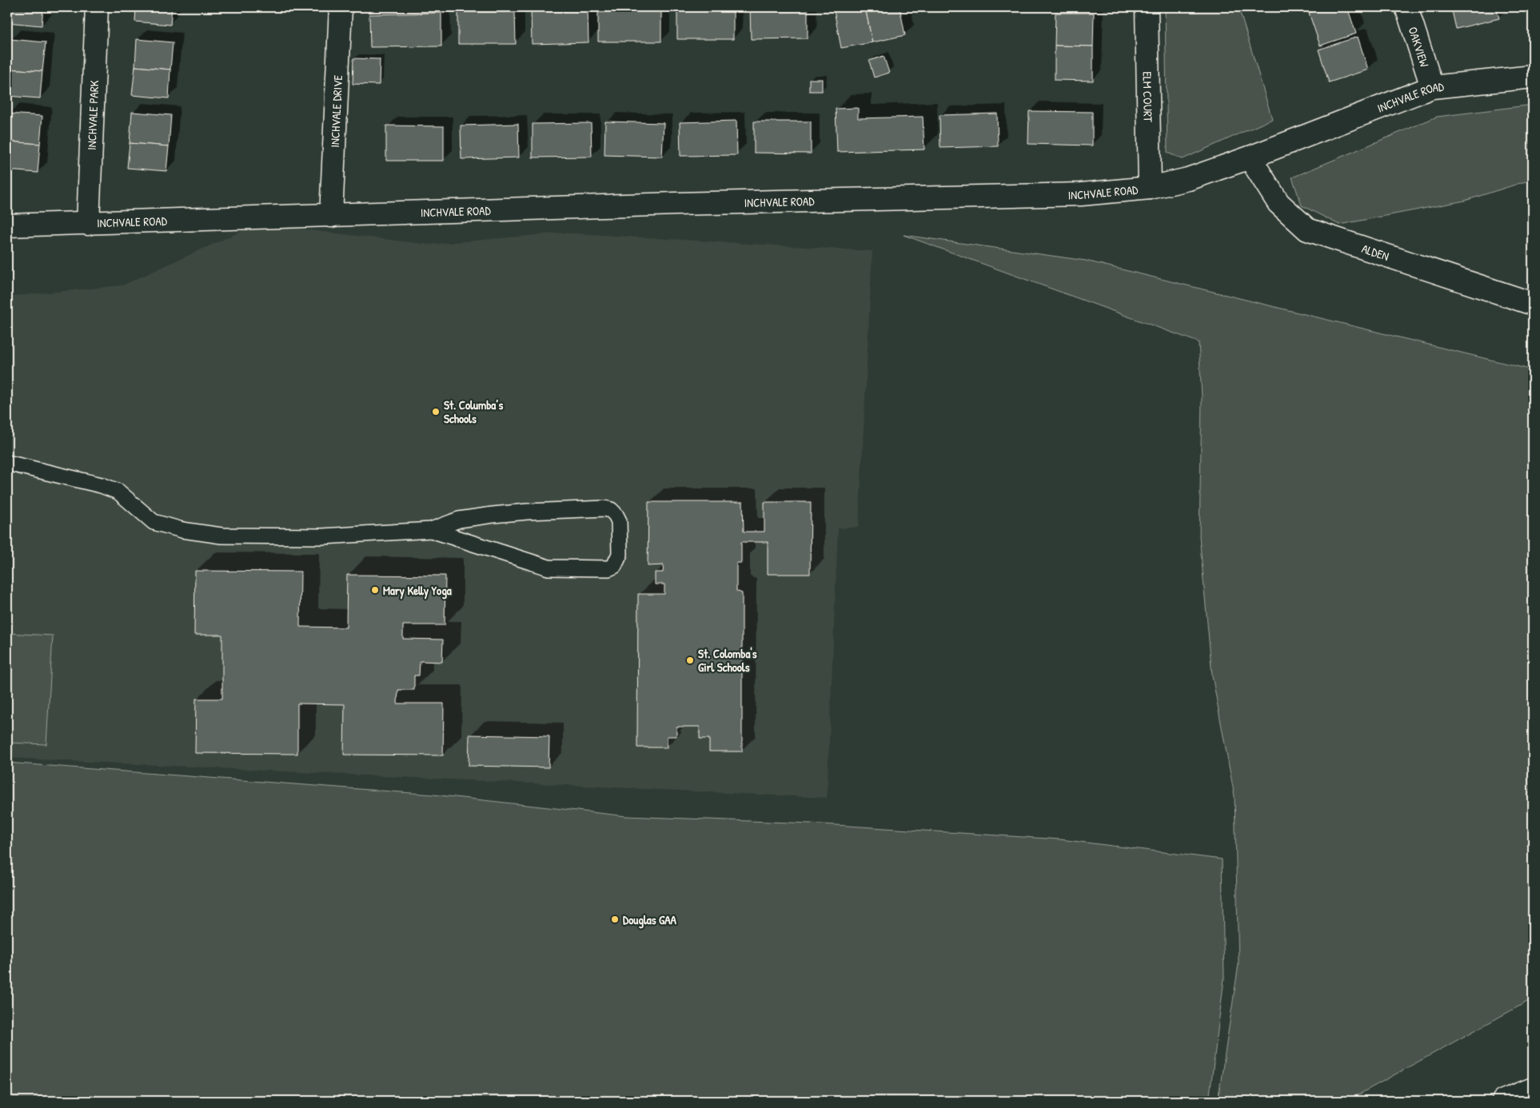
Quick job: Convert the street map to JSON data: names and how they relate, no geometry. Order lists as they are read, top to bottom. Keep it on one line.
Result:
{"streets":{"main road":["OAKVIEW","ELM COURT","INCHVALE ROAD","INCHVALE DRIVE","INCHVALE PARK","ALDEN"]},"crossings":[["OAKVIEW","INCHVALE ROAD"],["ELM COURT","INCHVALE ROAD"],["INCHVALE ROAD","INCHVALE DRIVE"],["INCHVALE ROAD","INCHVALE PARK"],["INCHVALE ROAD","ALDEN"]],"places":["St. Columba’s Schools","Mary Kelly Yoga","St. Colomba's Girl Schools","Douglas GAA"]}
